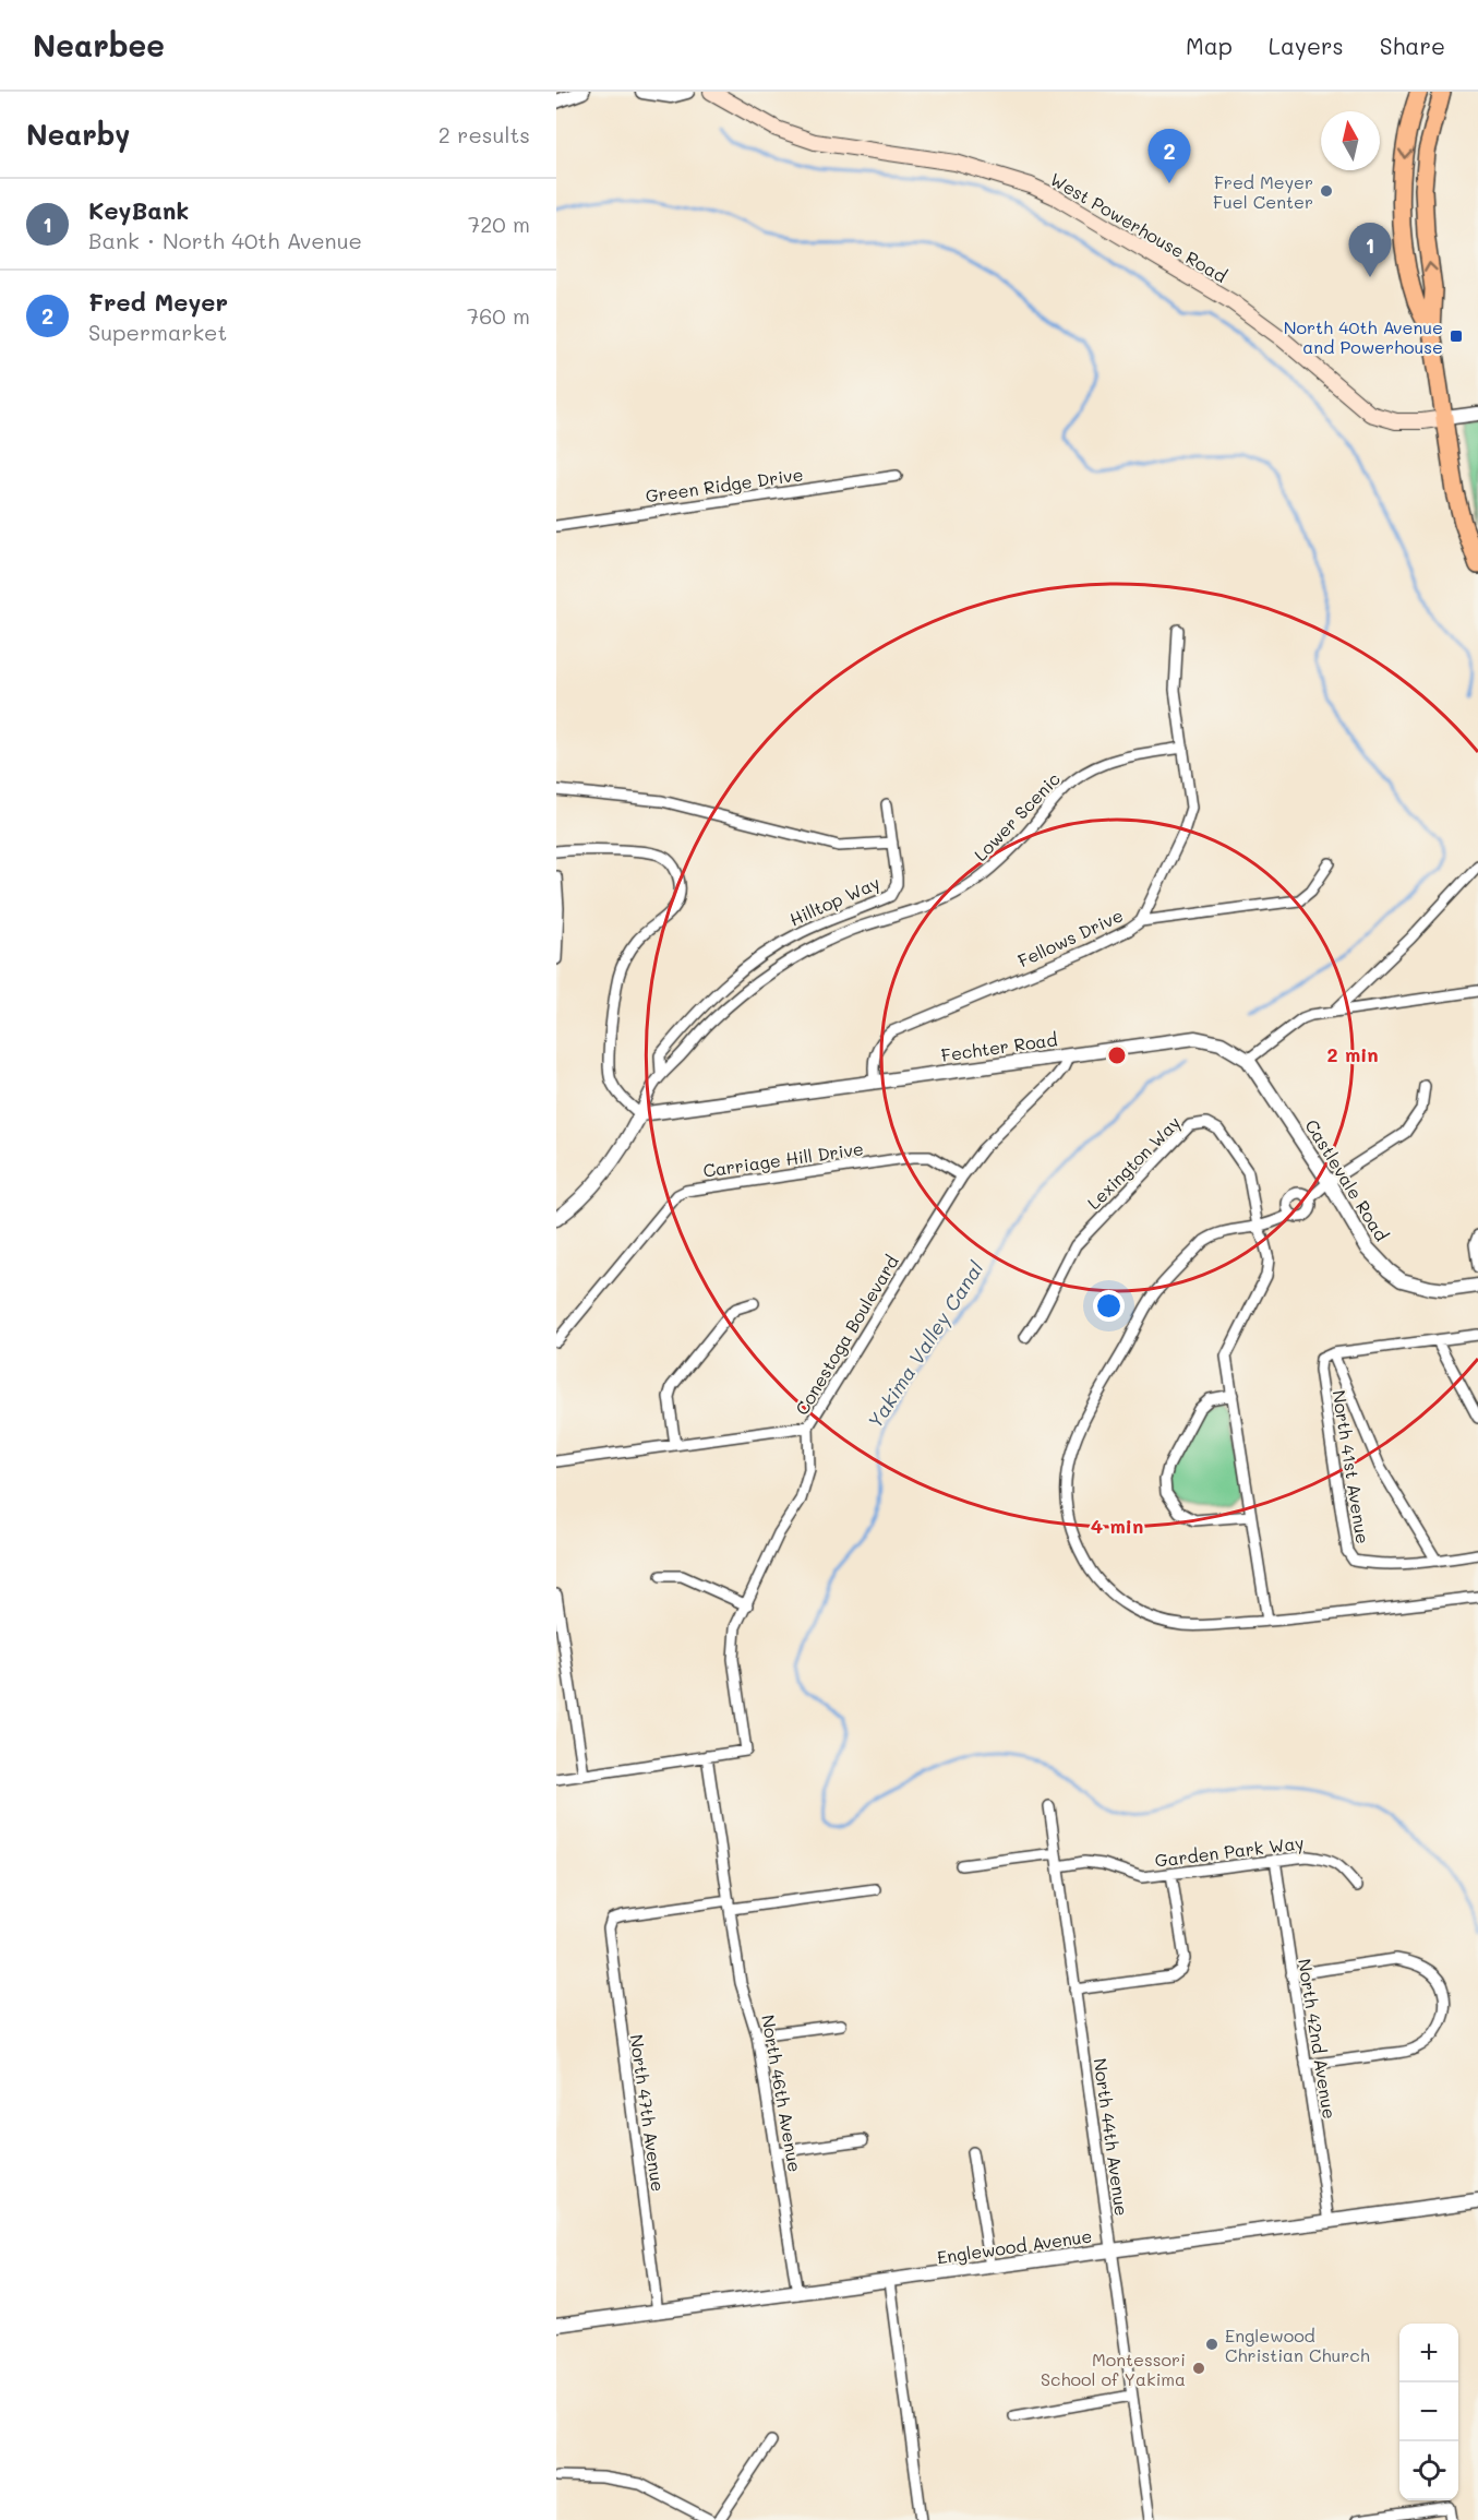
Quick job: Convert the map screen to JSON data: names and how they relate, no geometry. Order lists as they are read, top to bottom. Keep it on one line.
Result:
{"streets":{"main road":["West Powerhouse Road"],"street":["Green Ridge Drive","Lower Scenic","Hilltop Way","Fellows Drive","Fechter Road","Carriage Hill Drive","Lexington Way","Castlevale Road","Conestoga Boulevard","North 41st Avenue","Garden Park Way","North 42nd Avenue","North 46th Avenue","North 47th Avenue","North 44th Avenue","Englewood Avenue"]},"crossings":[["Lower Scenic","Hilltop Way"],["Lower Scenic","Fellows Drive"],["Lower Scenic","Fechter Road"],["Fellows Drive","Fechter Road"],["Fechter Road","Castlevale Road"],["Fechter Road","Conestoga Boulevard"],["Carriage Hill Drive","Conestoga Boulevard"],["Garden Park Way","North 42nd Avenue"],["Garden Park Way","North 44th Avenue"],["North 42nd Avenue","Englewood Avenue"],["North 46th Avenue","North 47th Avenue"],["North 46th Avenue","Englewood Avenue"],["North 47th Avenue","Englewood Avenue"],["North 44th Avenue","Englewood Avenue"]],"water":["Yakima Valley Canal"],"places":{"other":["Fred Meyer Fuel Center","Englewood Christian Church","Montessori School of Yakima"],"transit":["North 40th Avenue and Powerhouse"]},"north":"top","page":{"header":"Nearbee","nav":["Map","Layers","Share"],"heading":["Nearby","2 results"],"pins":["2","1"],"list":[{"mark":"1","name":"KeyBank","note":"Bank · North 40th Avenue","value":"720 m"},{"mark":"2","name":"Fred Meyer","note":"Supermarket","value":"760 m"}],"map_buttons":["+","−"]},"rings":["2 min","4 min"]}
